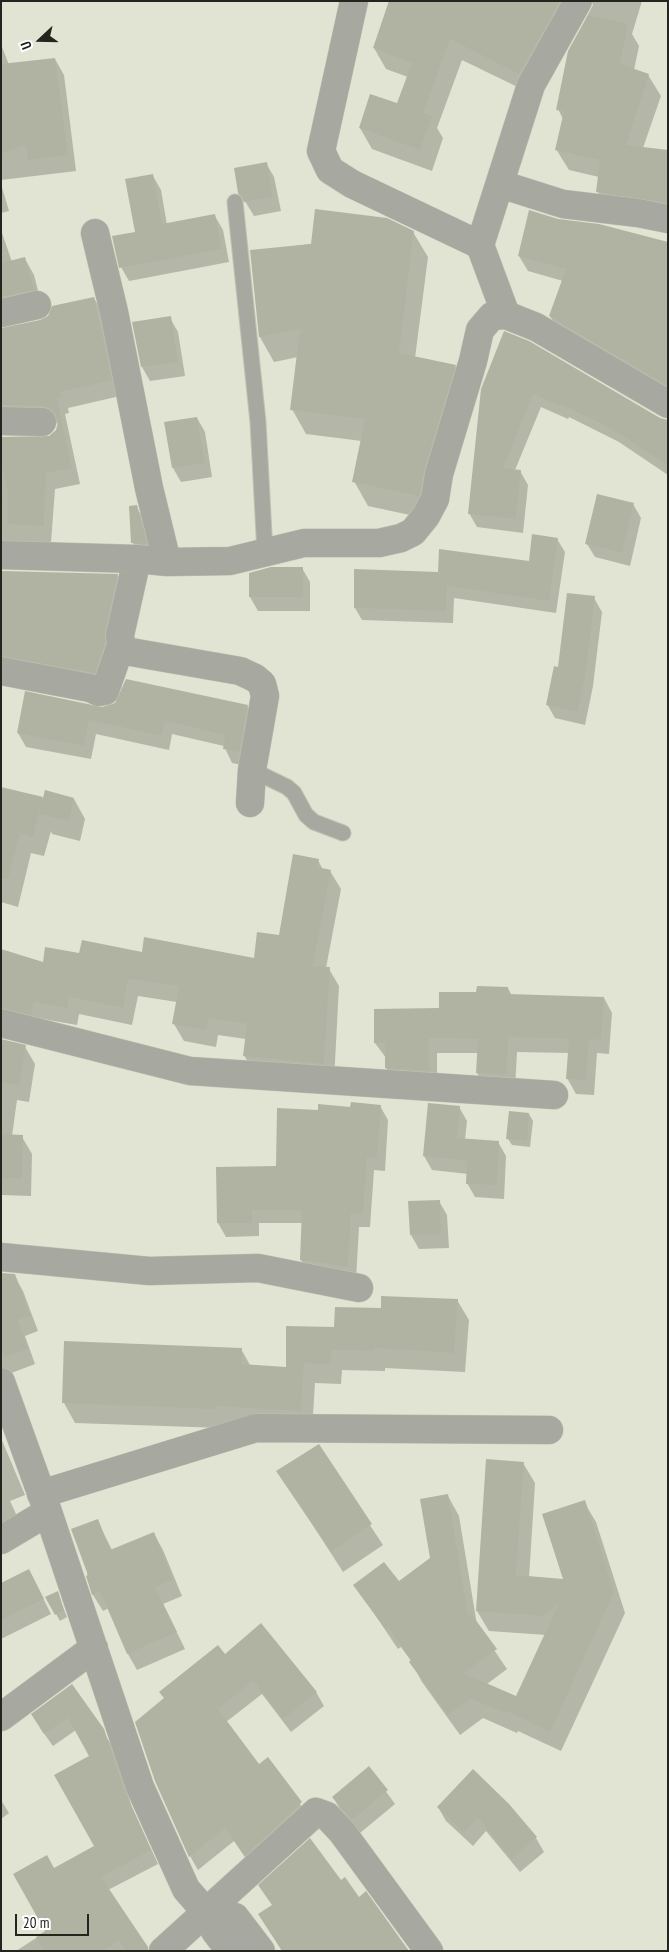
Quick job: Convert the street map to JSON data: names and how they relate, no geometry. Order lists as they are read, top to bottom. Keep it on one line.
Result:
{"scale_bar":"20 m","north":"left"}
